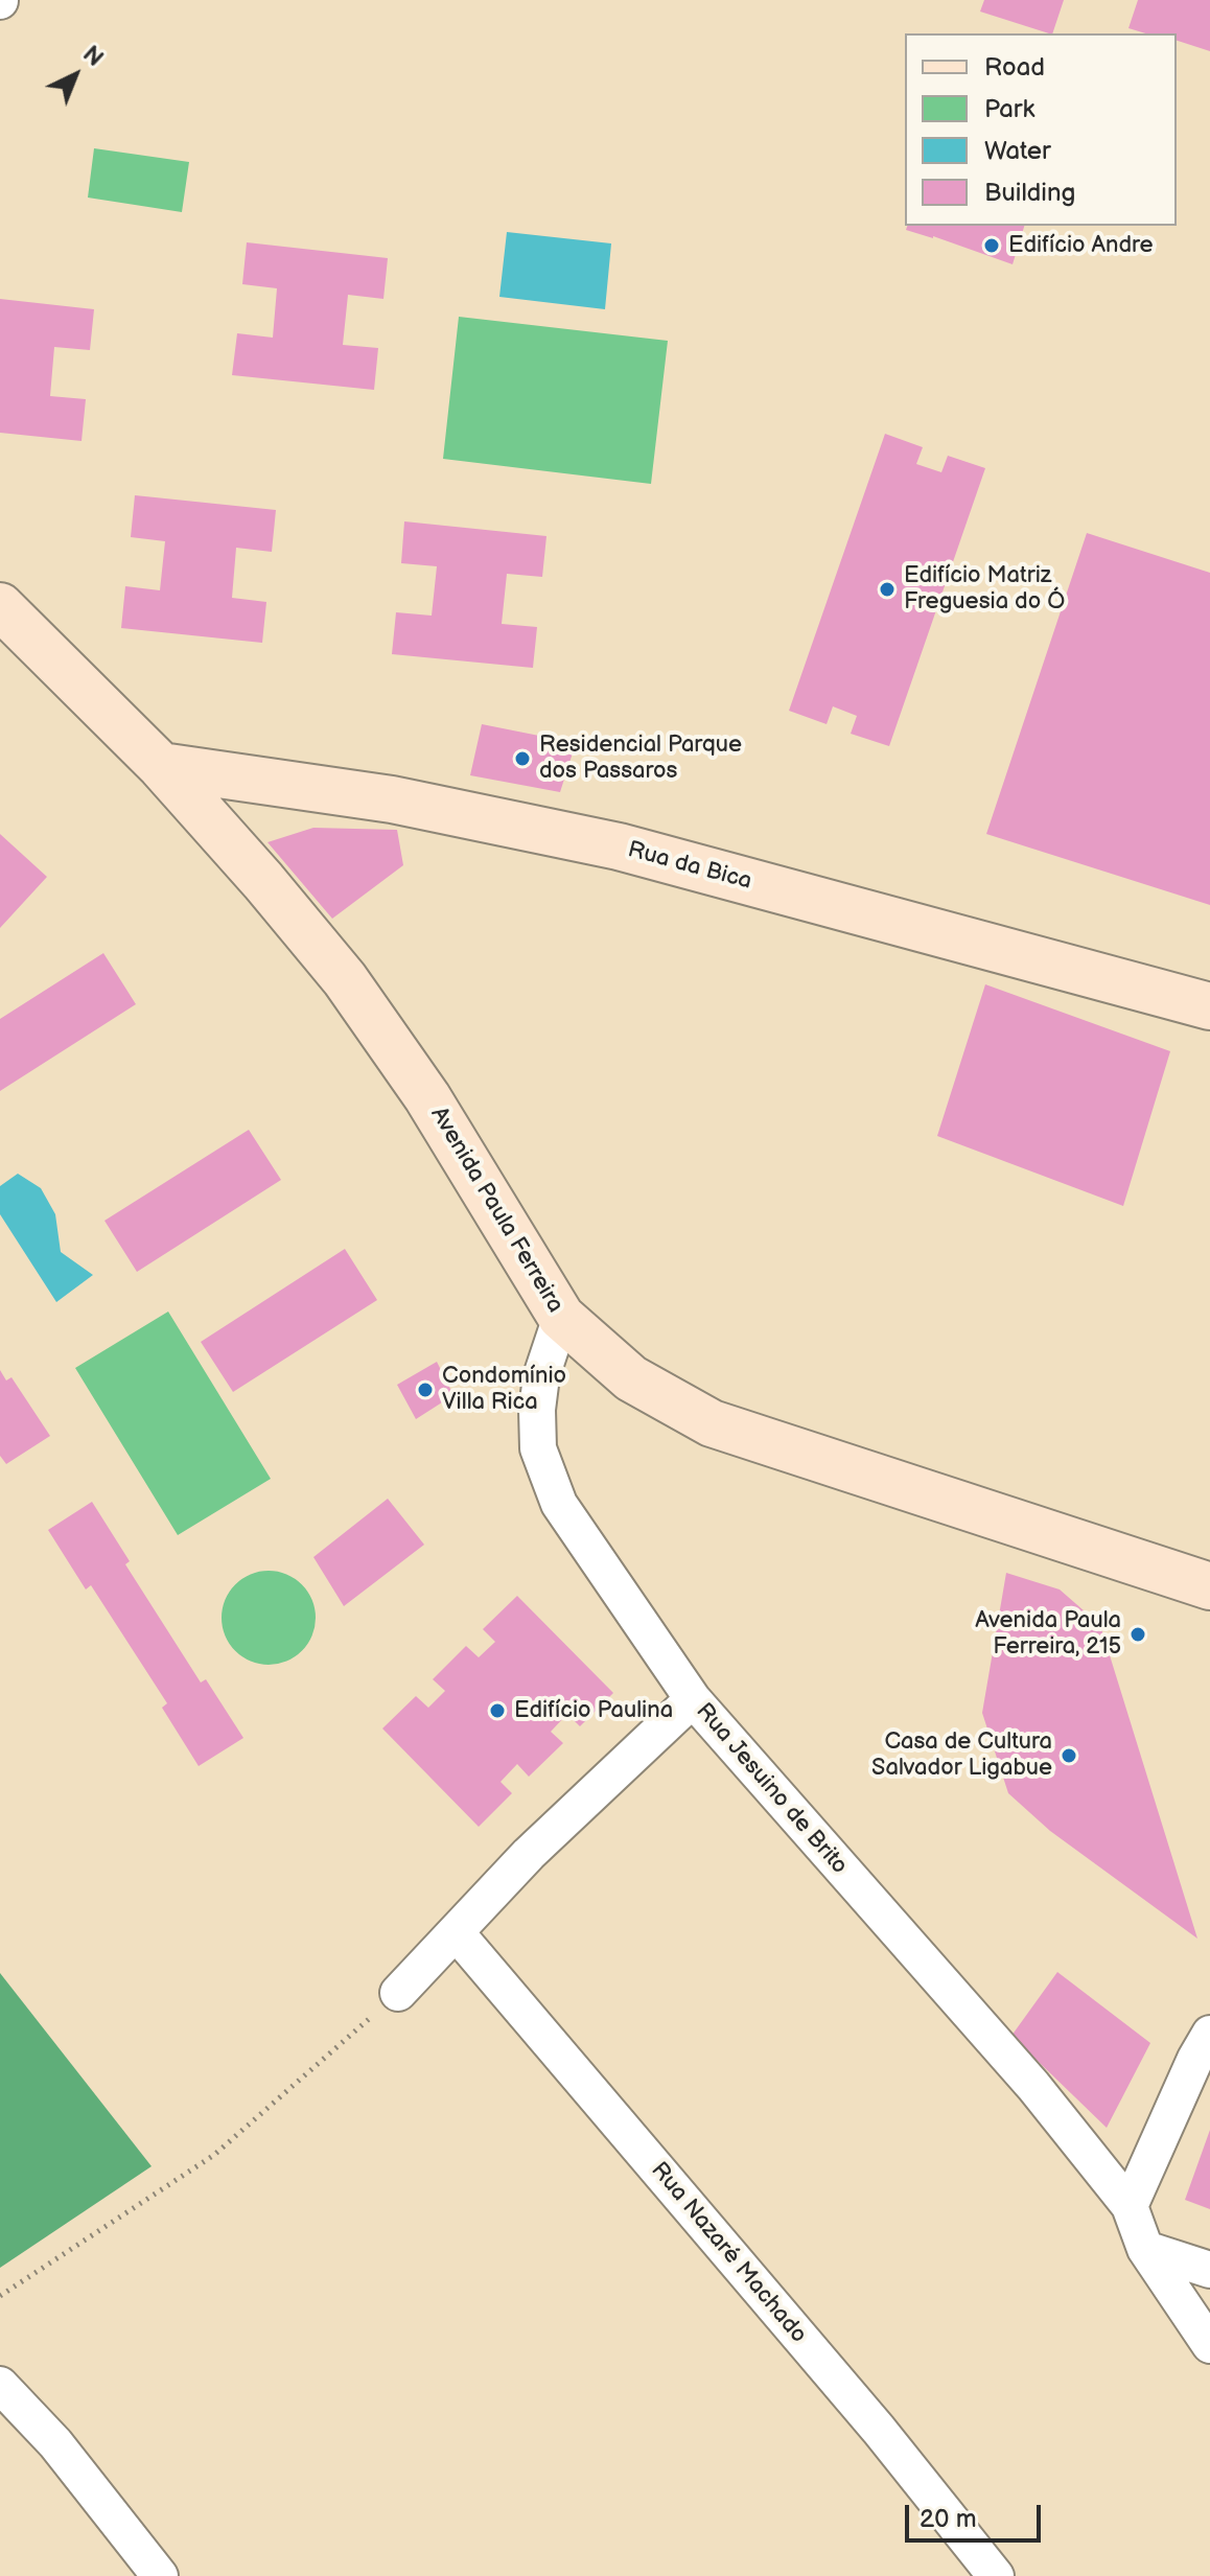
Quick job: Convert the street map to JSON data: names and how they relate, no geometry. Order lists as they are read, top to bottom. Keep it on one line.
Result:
{"streets":{"street":["Rua da Bica","Avenida Paula Ferreira","Rua Jesuino de Brito","Rua Nazaré Machado"]},"crossings":[["Rua da Bica","Avenida Paula Ferreira"],["Avenida Paula Ferreira","Rua Jesuino de Brito"]],"places":["Edifício Andre","Edifício Matriz Freguesia do Ó","Residencial Parque dos Passaros","Condomínio Villa Rica","Avenida Paula Ferreira, 215","Edifício Paulina","Casa de Cultura Salvador Ligabue"],"legend":["Road","Park","Water","Building"],"scale_bar":"20 m","north":"top right"}
